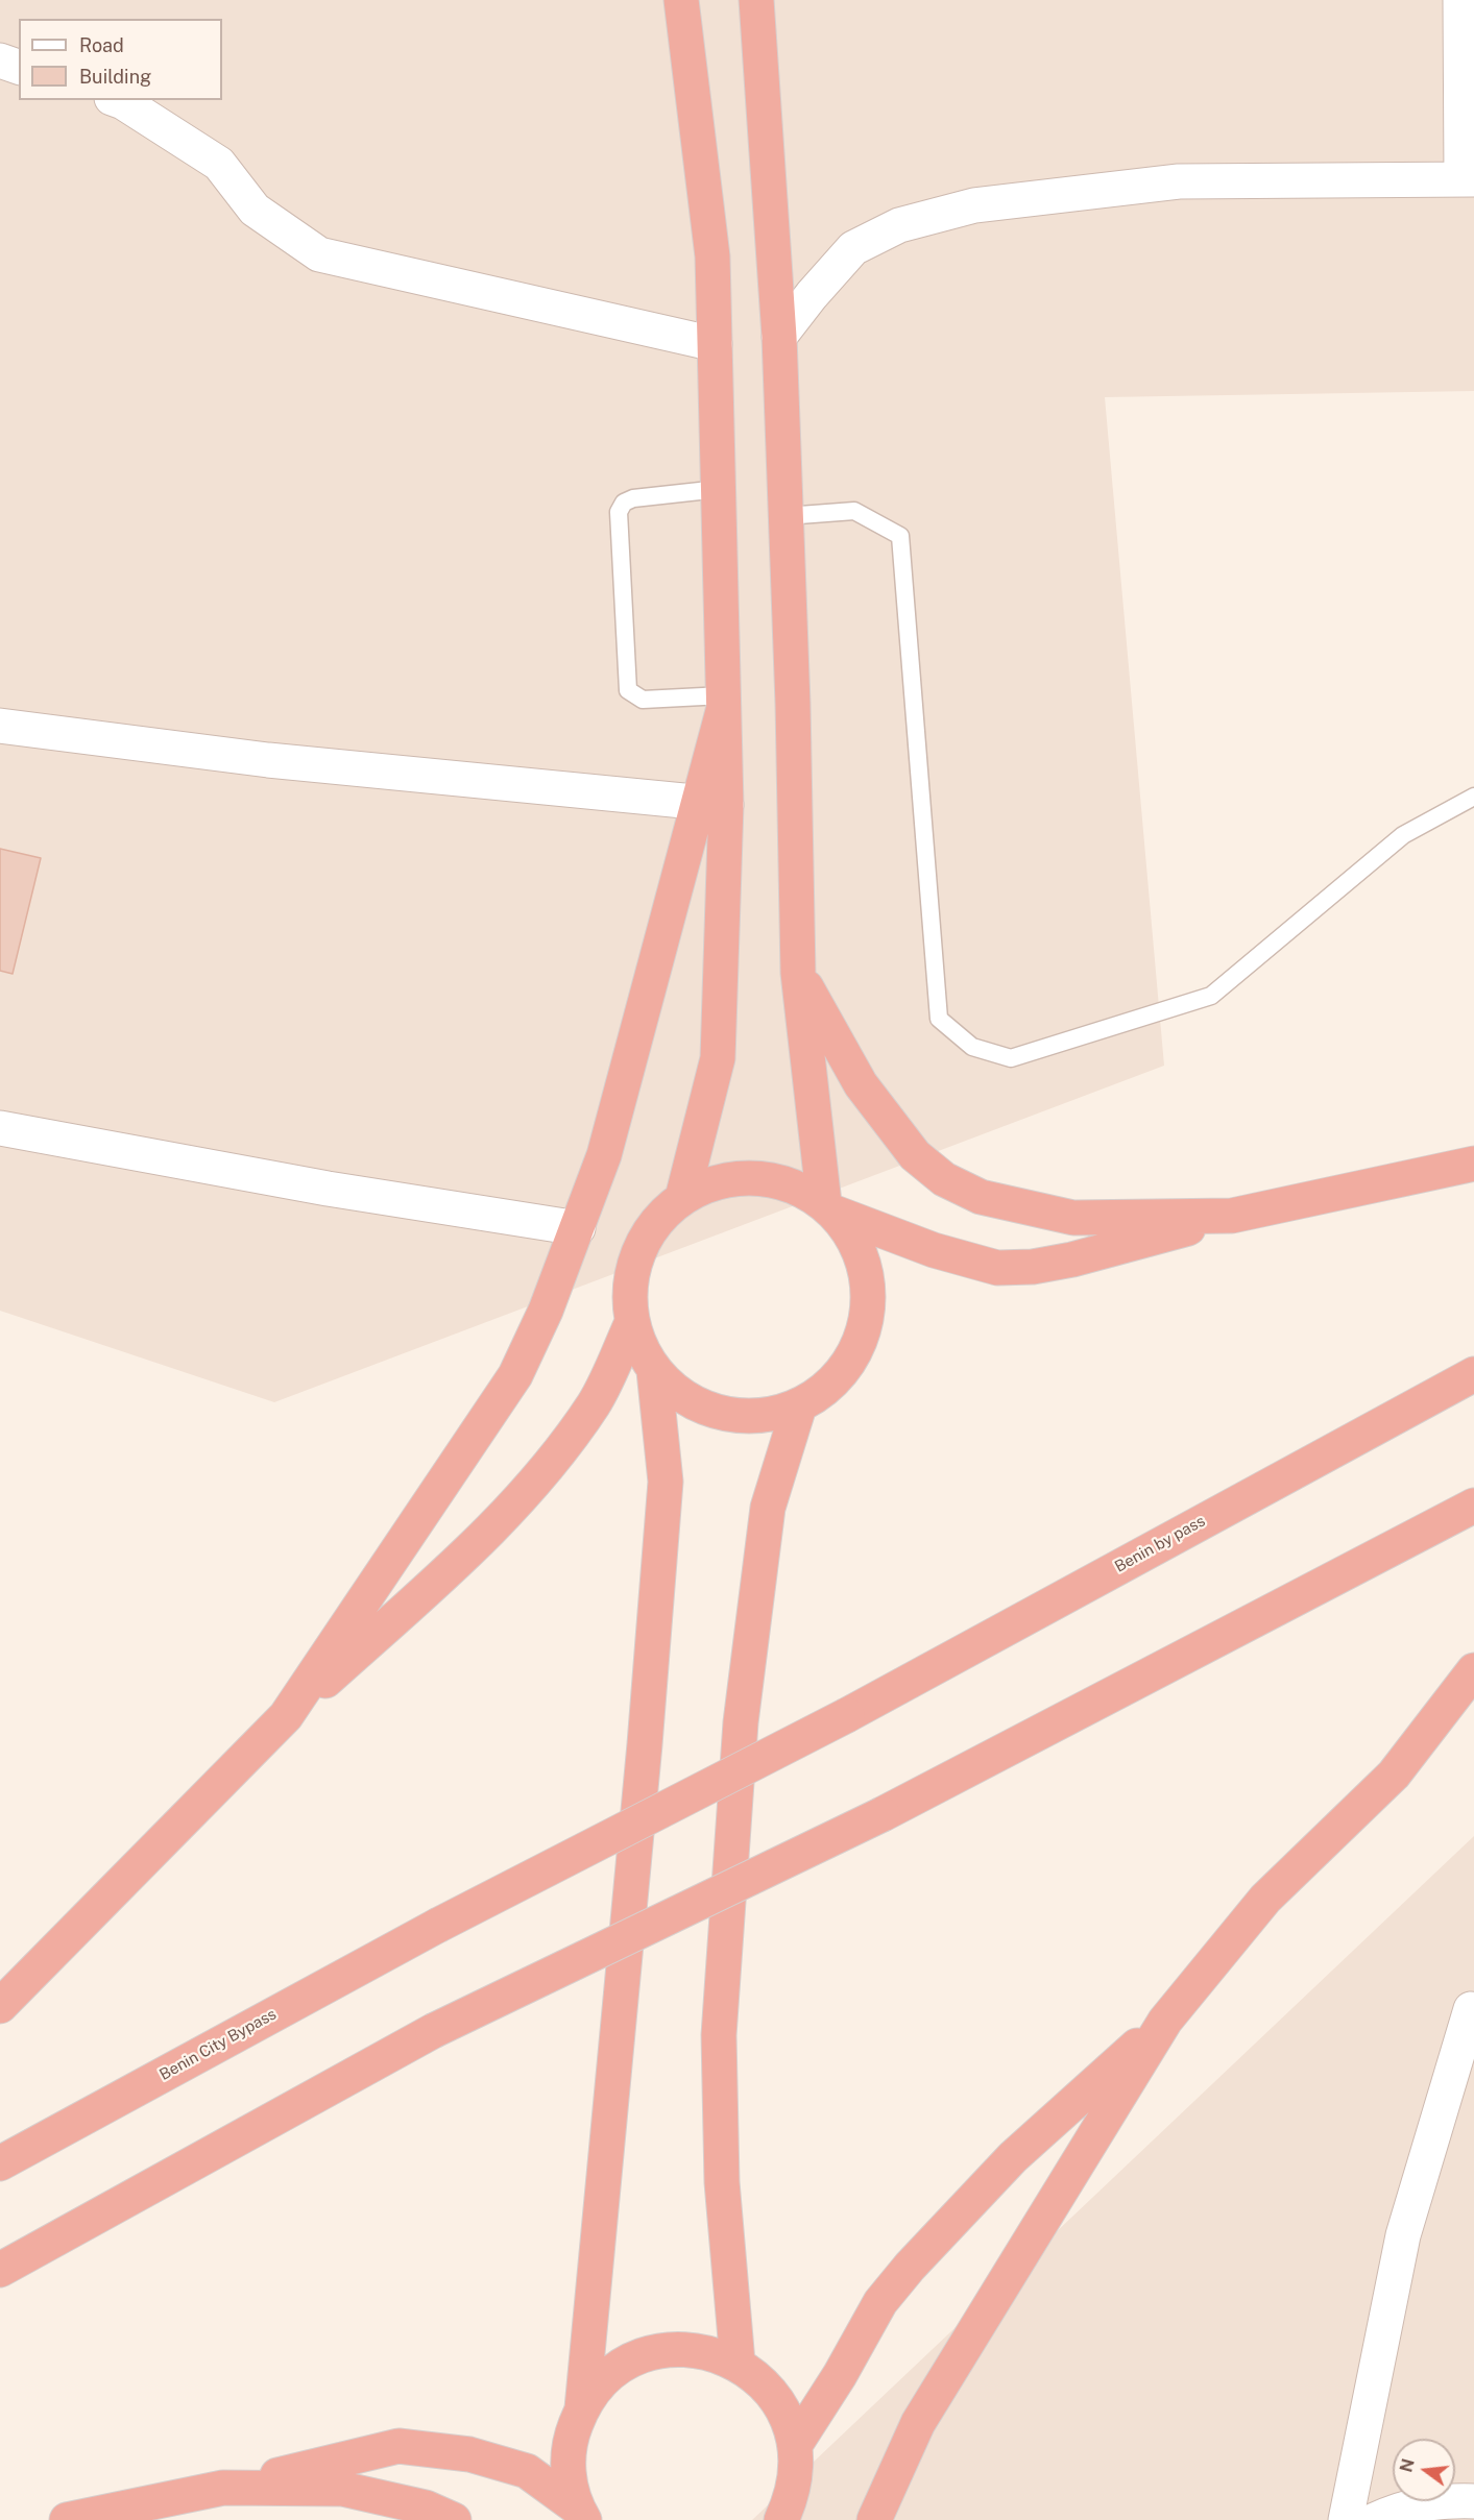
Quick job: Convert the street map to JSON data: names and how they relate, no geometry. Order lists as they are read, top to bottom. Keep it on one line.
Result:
{"streets":{"highway":["Benin by pass","Benin City Bypass"]},"crossings":[["Benin by pass","Benin City Bypass"]],"legend":["Road","Building"],"north":"left"}
